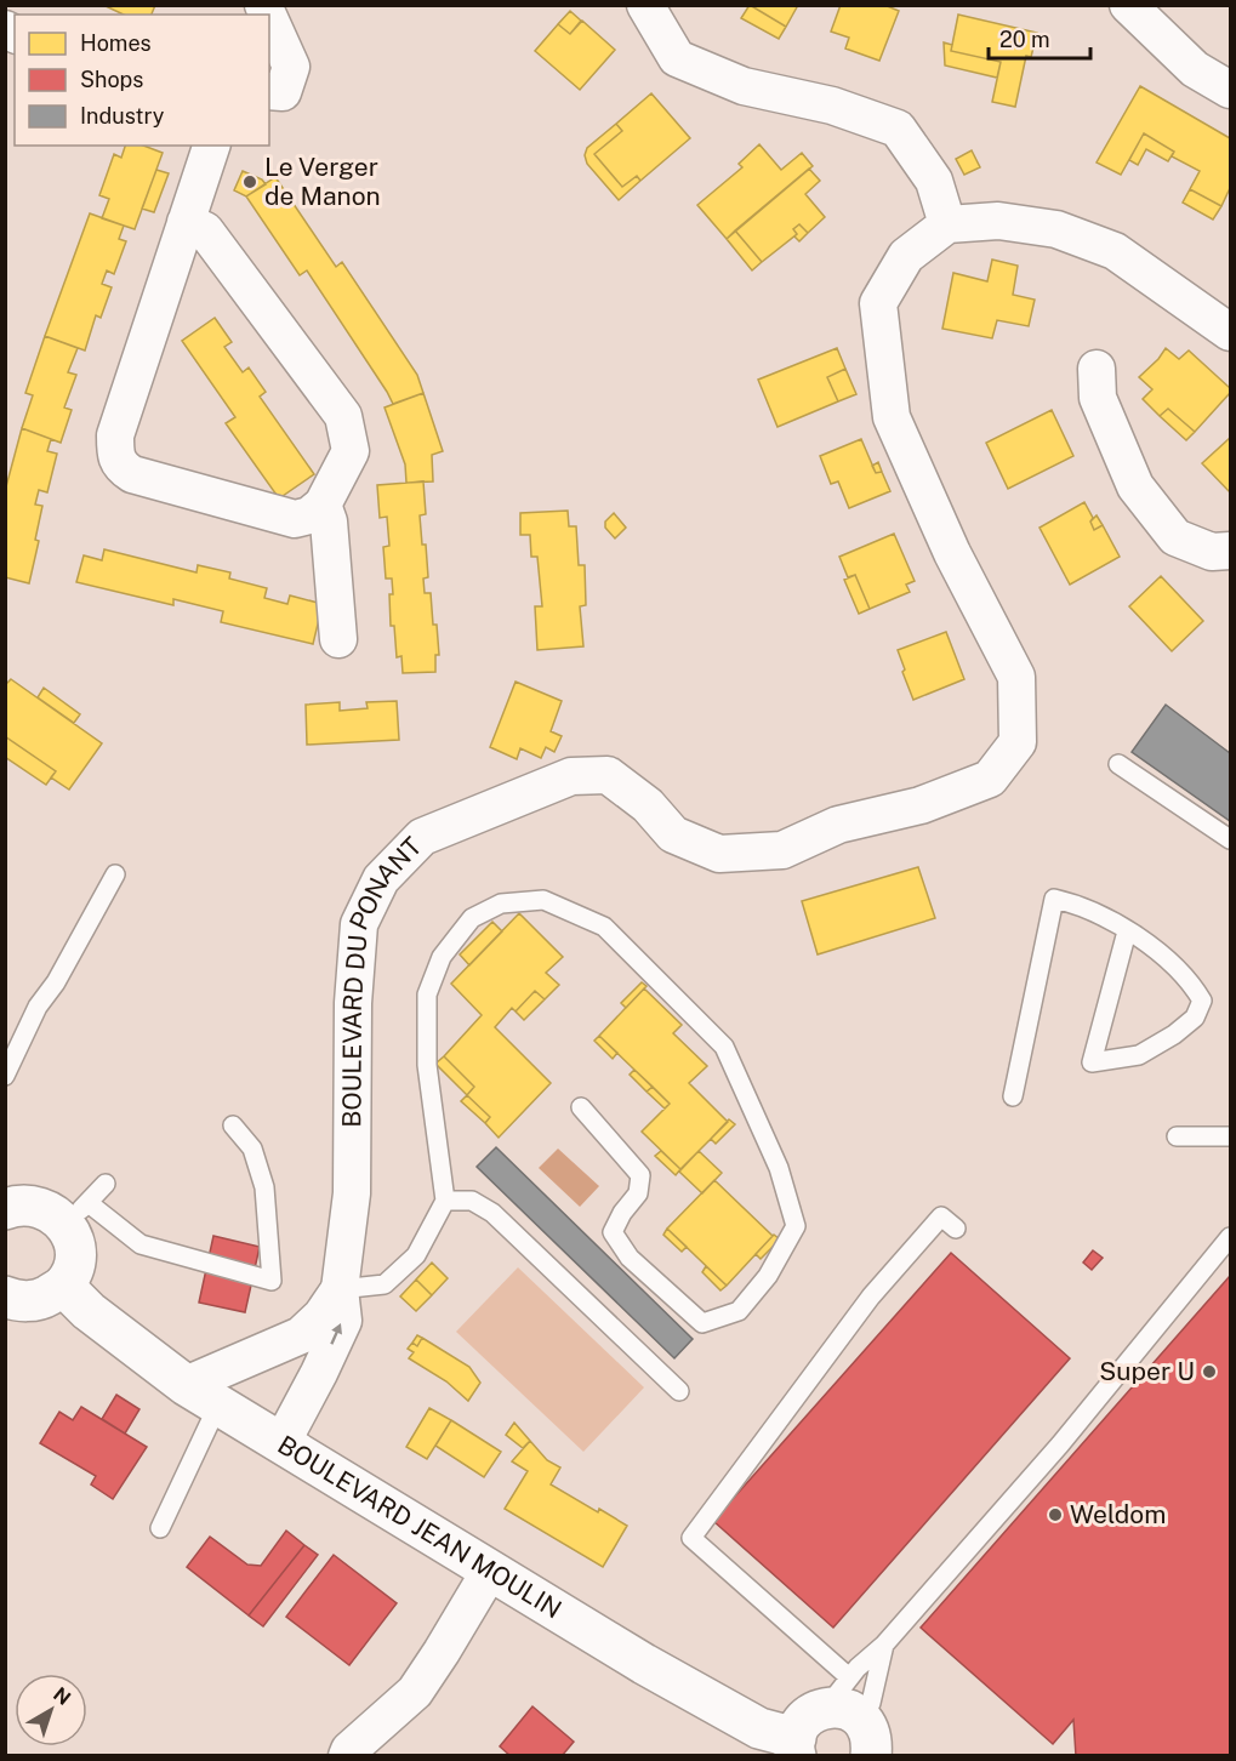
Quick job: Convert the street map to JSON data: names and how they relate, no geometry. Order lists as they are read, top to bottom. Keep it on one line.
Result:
{"streets":{"street":["BOULEVARD DU PONANT","BOULEVARD JEAN MOULIN"]},"crossings":[["BOULEVARD DU PONANT","BOULEVARD JEAN MOULIN"]],"places":["Le Verger de Manon","Super U","Weldom"],"legend":["Homes","Shops","Industry"],"scale_bar":"20 m","north":"top right"}
